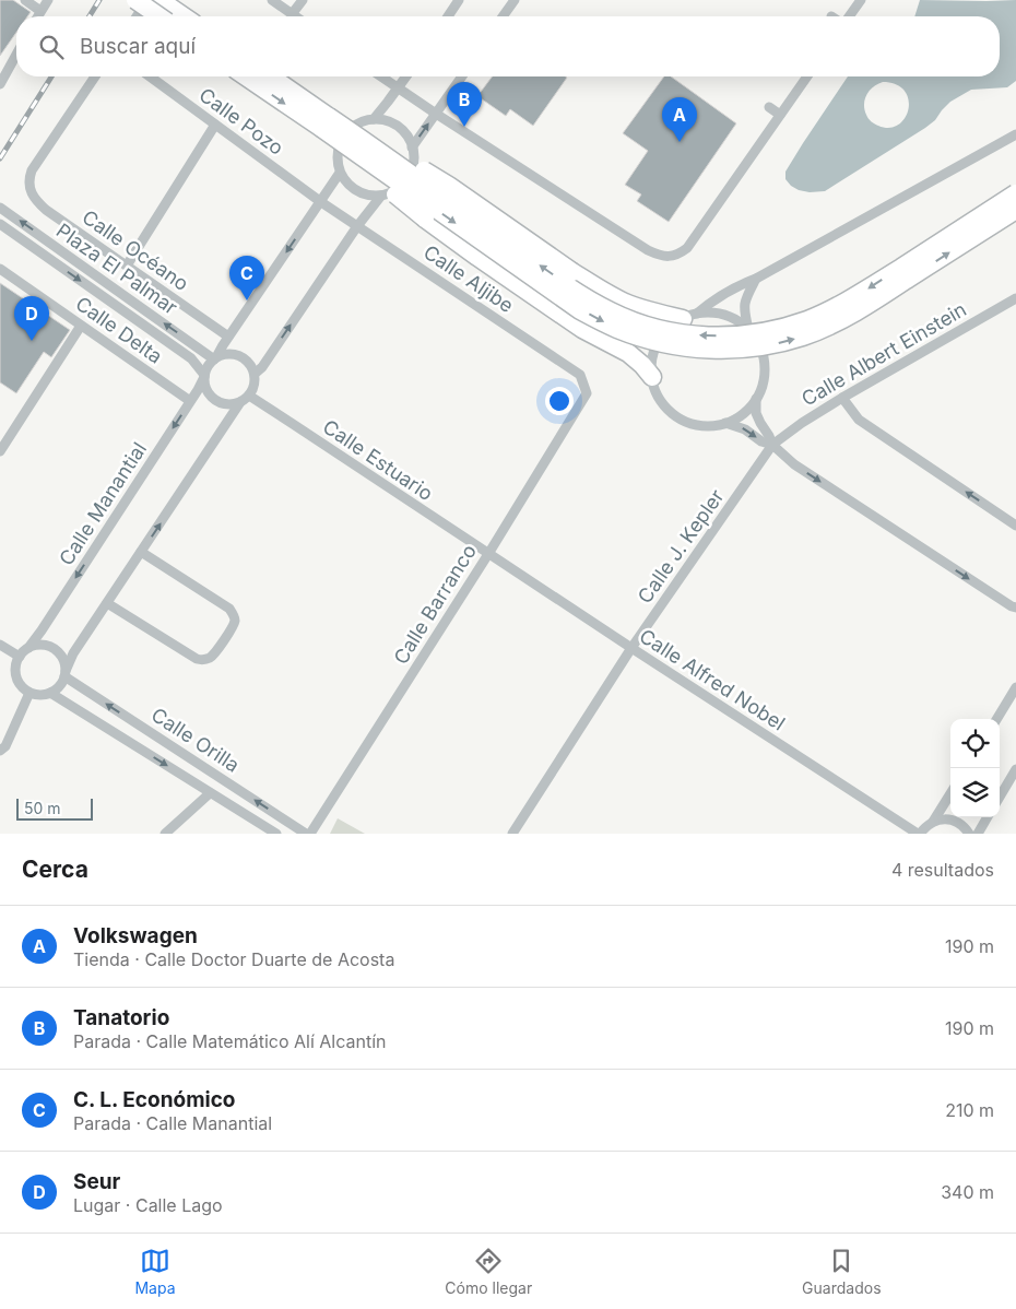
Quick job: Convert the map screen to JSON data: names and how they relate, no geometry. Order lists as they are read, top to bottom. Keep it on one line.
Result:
{"streets":{"street":["Calle Pozo","Calle Océano","Plaza El Palmar","Calle Aljibe","Calle Delta","Calle Albert Einstein","Calle Estuario","Calle Manantial","Calle J. Kepler","Calle Barranco","Calle Alfred Nobel","Calle Orilla"]},"crossings":[["Calle Pozo","Calle Aljibe"],["Plaza El Palmar","Calle Estuario"],["Plaza El Palmar","Calle Manantial"],["Calle Aljibe","Calle Barranco"],["Calle Delta","Calle Manantial"],["Calle Albert Einstein","Calle J. Kepler"],["Calle Estuario","Calle Manantial"],["Calle Estuario","Calle Barranco"],["Calle Estuario","Calle Alfred Nobel"],["Calle Manantial","Calle Orilla"],["Calle J. Kepler","Calle Alfred Nobel"],["Calle Barranco","Calle Alfred Nobel"]],"scale_bar":"50 m","page":{"search":"Buscar aquí","pins":["B","A","C","D"],"scale":"50 m","heading":["Cerca","4 resultados"],"list":[{"mark":"A","name":"Volkswagen","note":"Tienda · Calle Doctor Duarte de Acosta","value":"190 m"},{"mark":"B","name":"Tanatorio","note":"Parada · Calle Matemático Alí Alcantín","value":"190 m"},{"mark":"C","name":"C. L. Económico","note":"Parada · Calle Manantial","value":"210 m"},{"mark":"D","name":"Seur","note":"Lugar · Calle Lago","value":"340 m"}],"nav":["Mapa","Cómo llegar","Guardados"]}}
